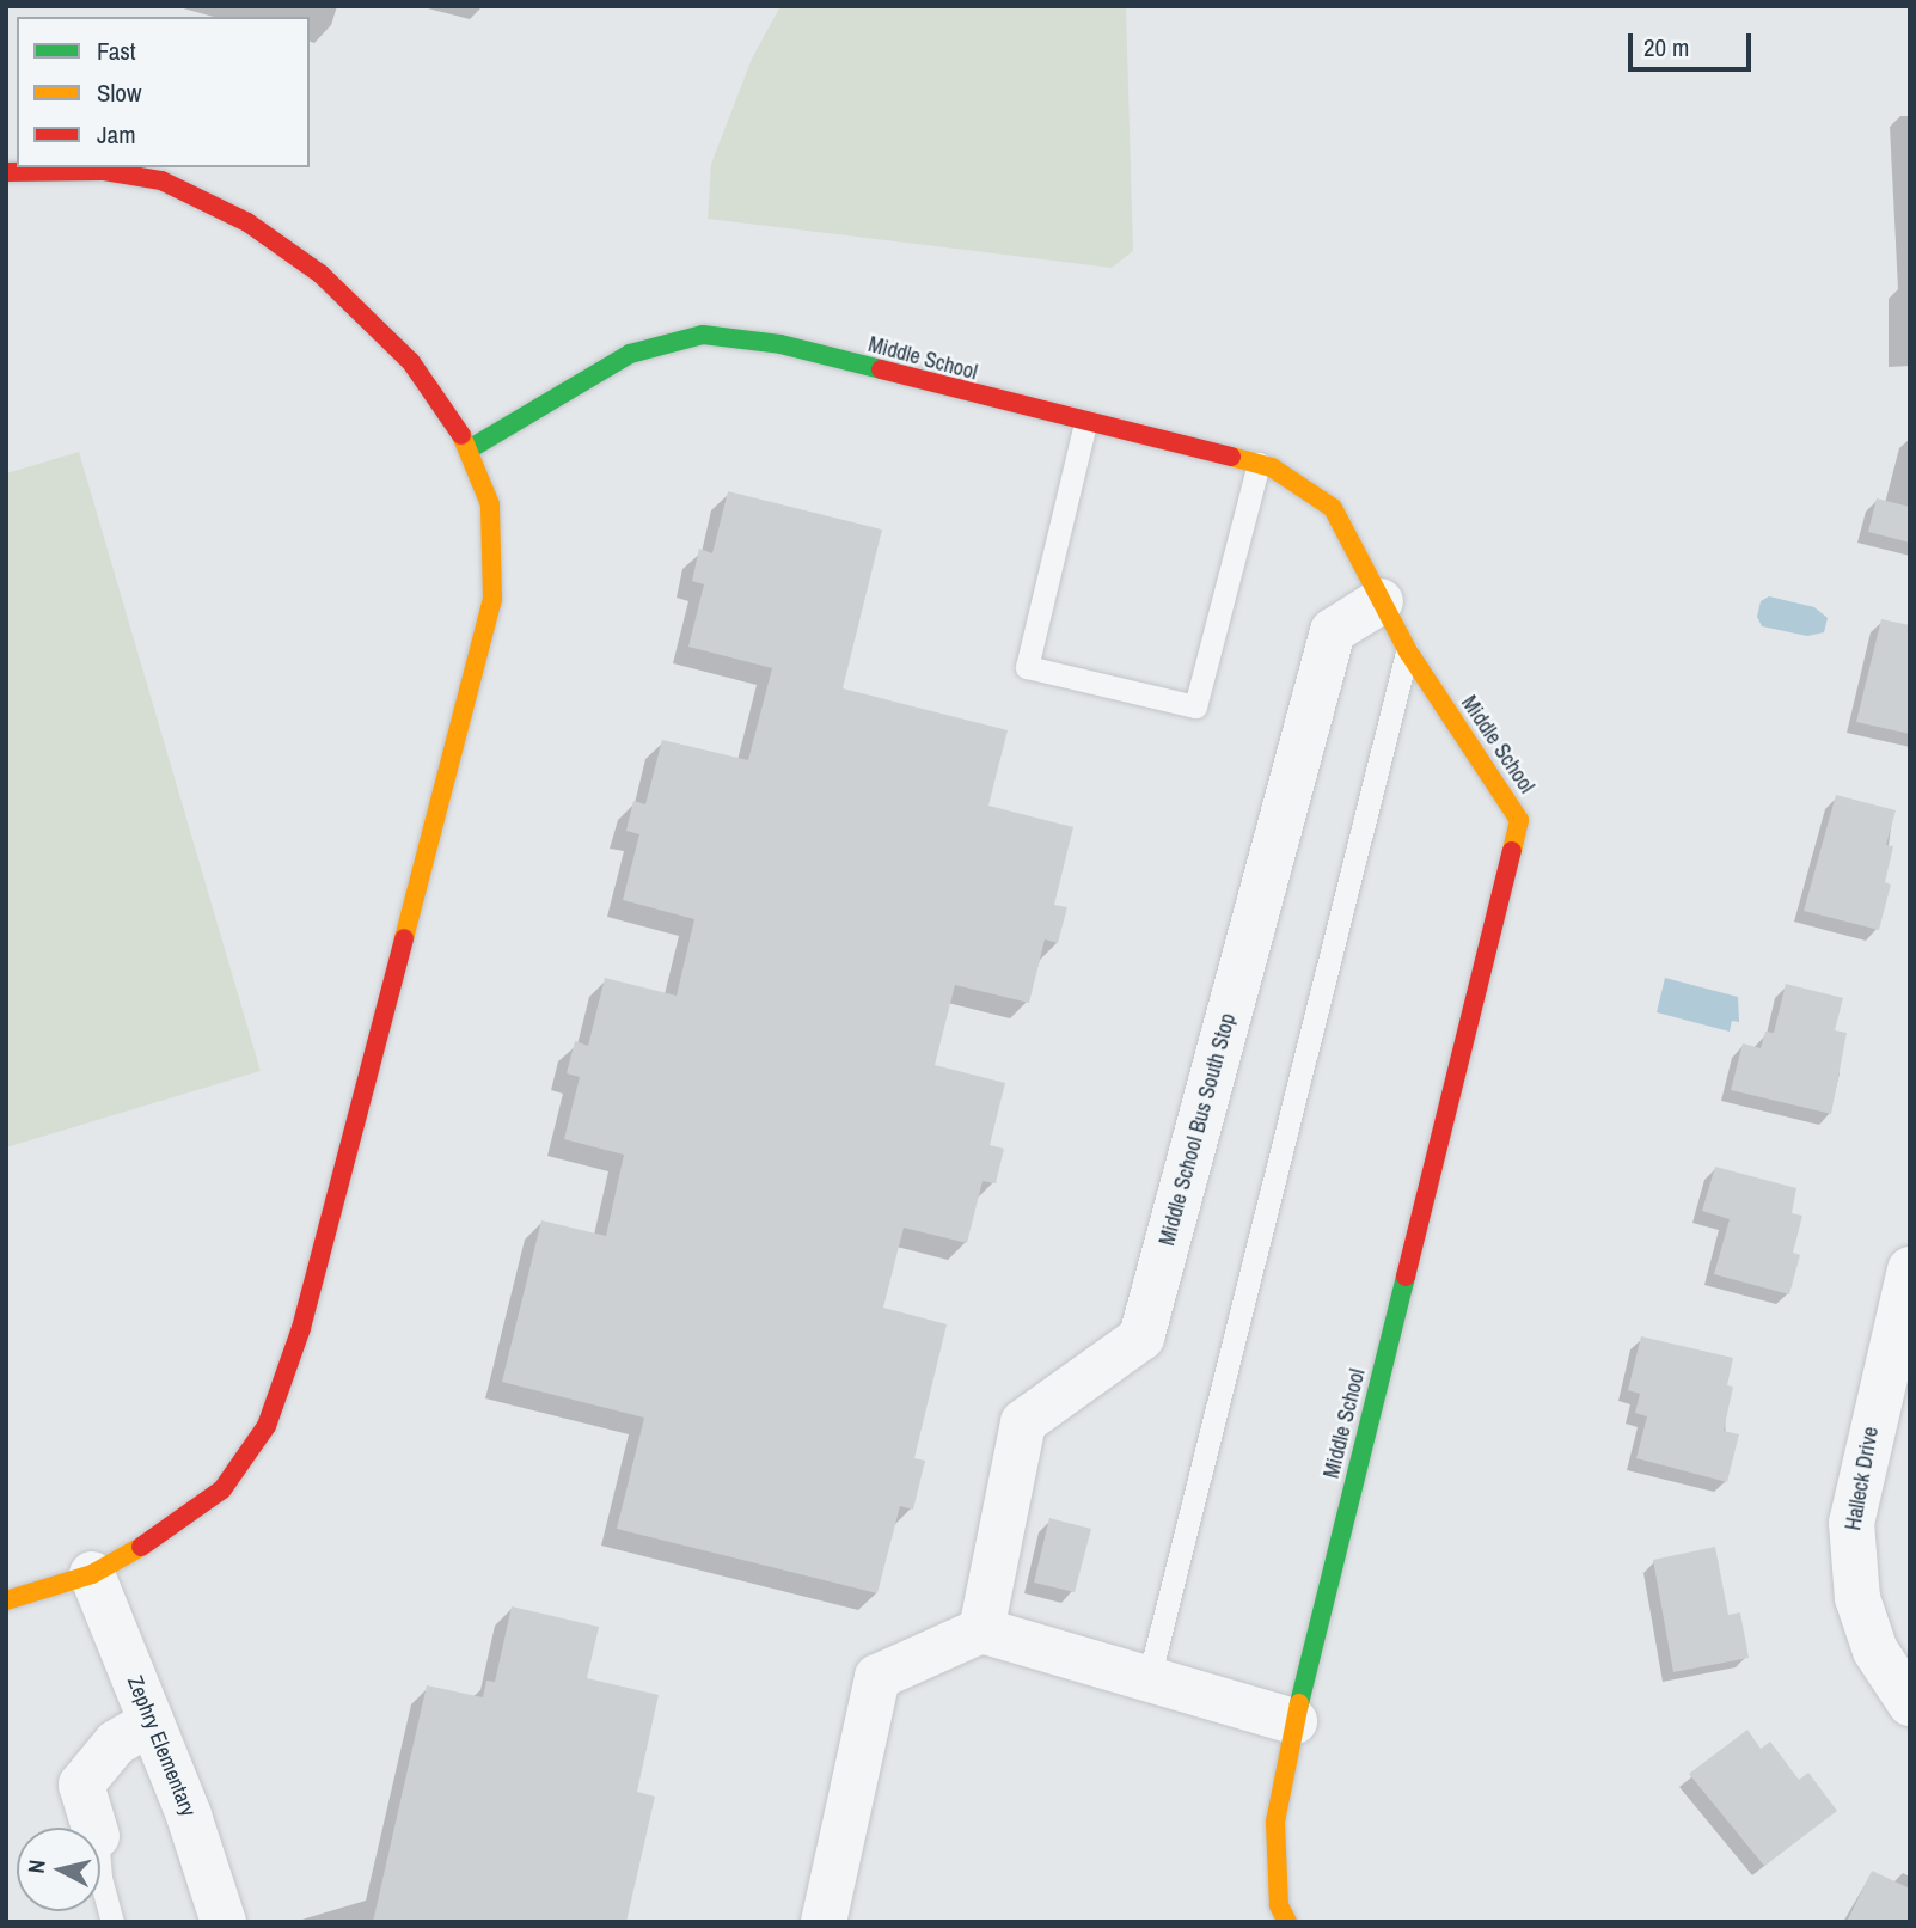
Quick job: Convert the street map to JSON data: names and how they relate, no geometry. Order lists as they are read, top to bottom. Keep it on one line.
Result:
{"streets":{"street":["Middle School","Middle School Bus South Stop","Halleck Drive","Zephry Elementary"]},"crossings":[["Middle School","Middle School Bus South Stop"]],"legend":["Fast","Slow","Jam"],"scale_bar":"20 m","north":"left"}
